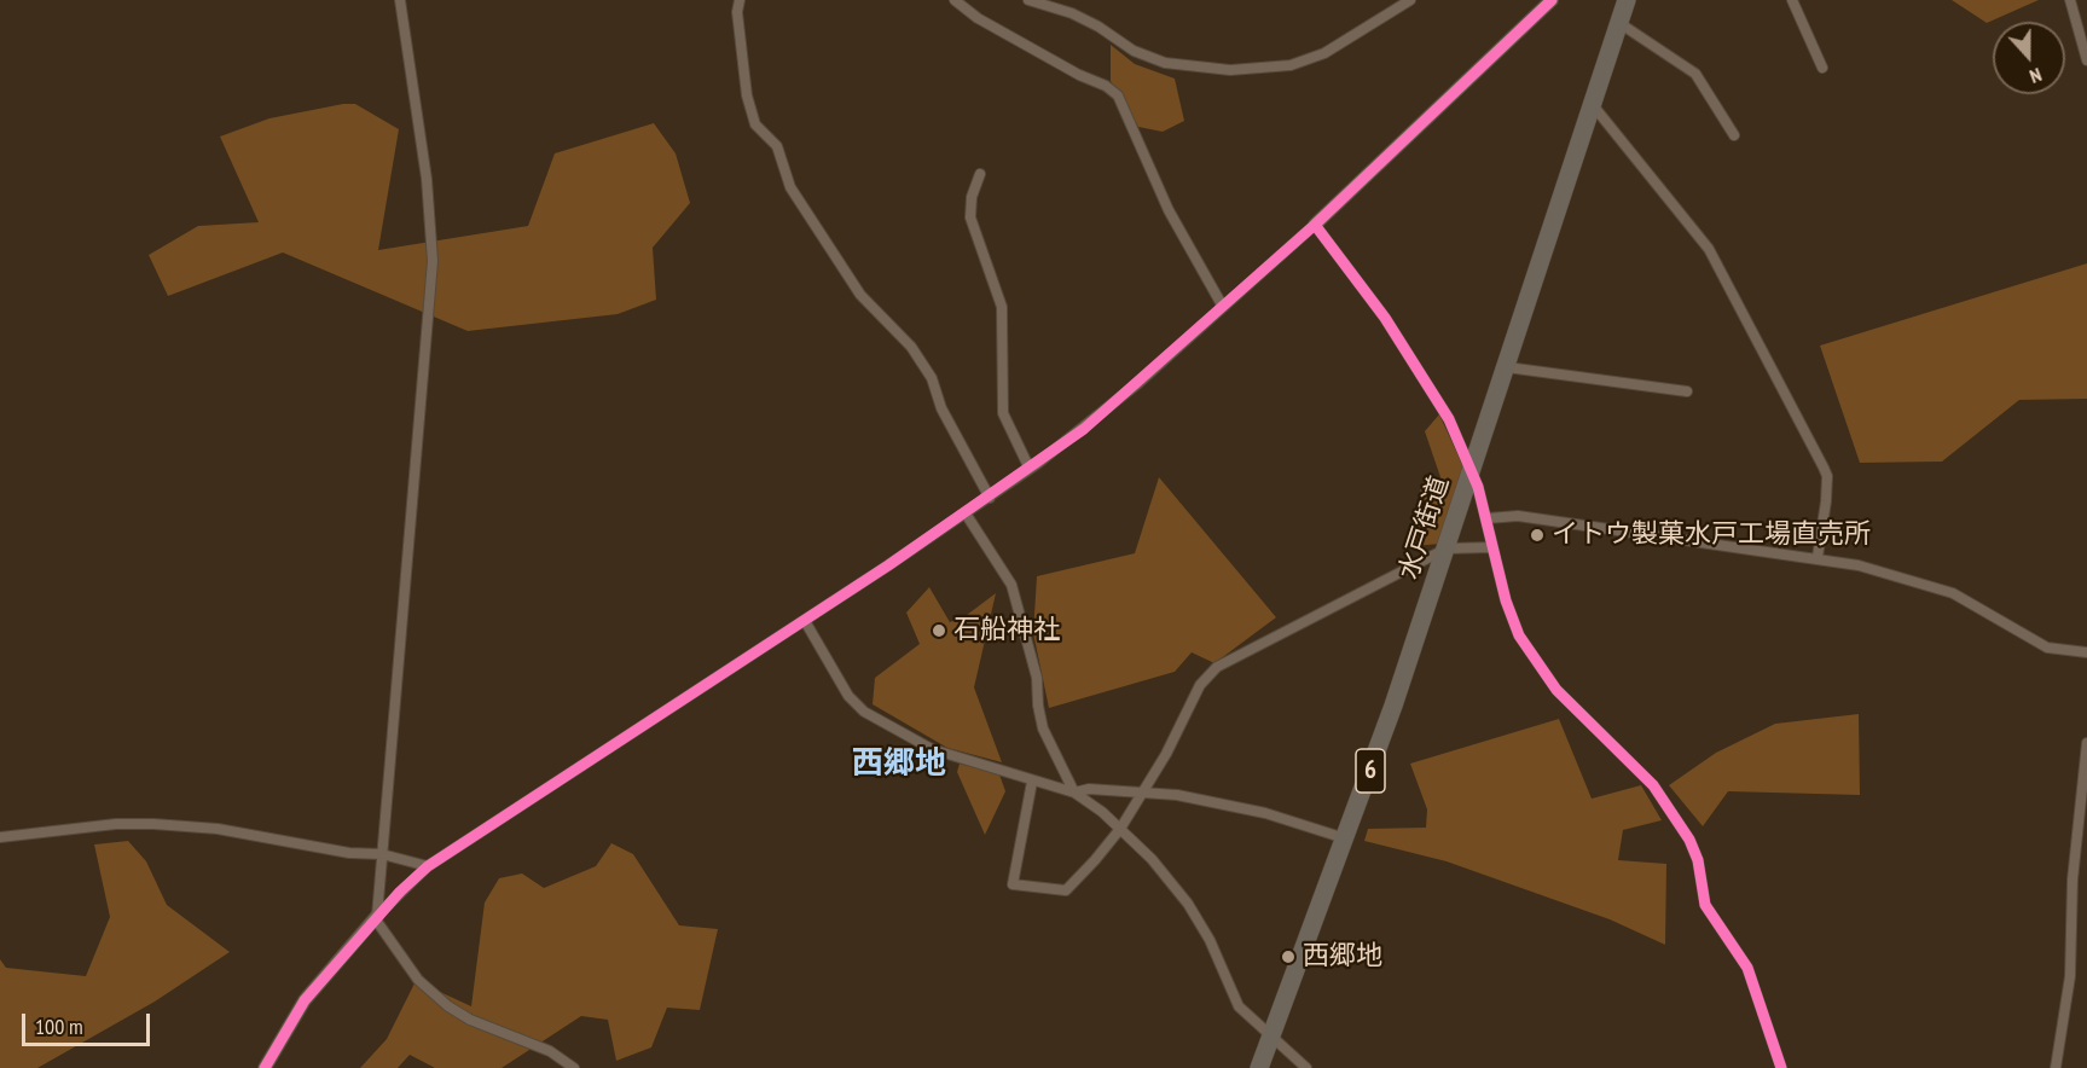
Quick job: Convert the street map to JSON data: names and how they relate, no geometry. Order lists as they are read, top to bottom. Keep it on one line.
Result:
{"streets":{"highway":["水戸街道","6"]},"districts":["西郷地"],"places":["イトウ製菓水戸工場直売所","石船神社","西郷地"],"scale_bar":"100 m","north":"bottom"}
